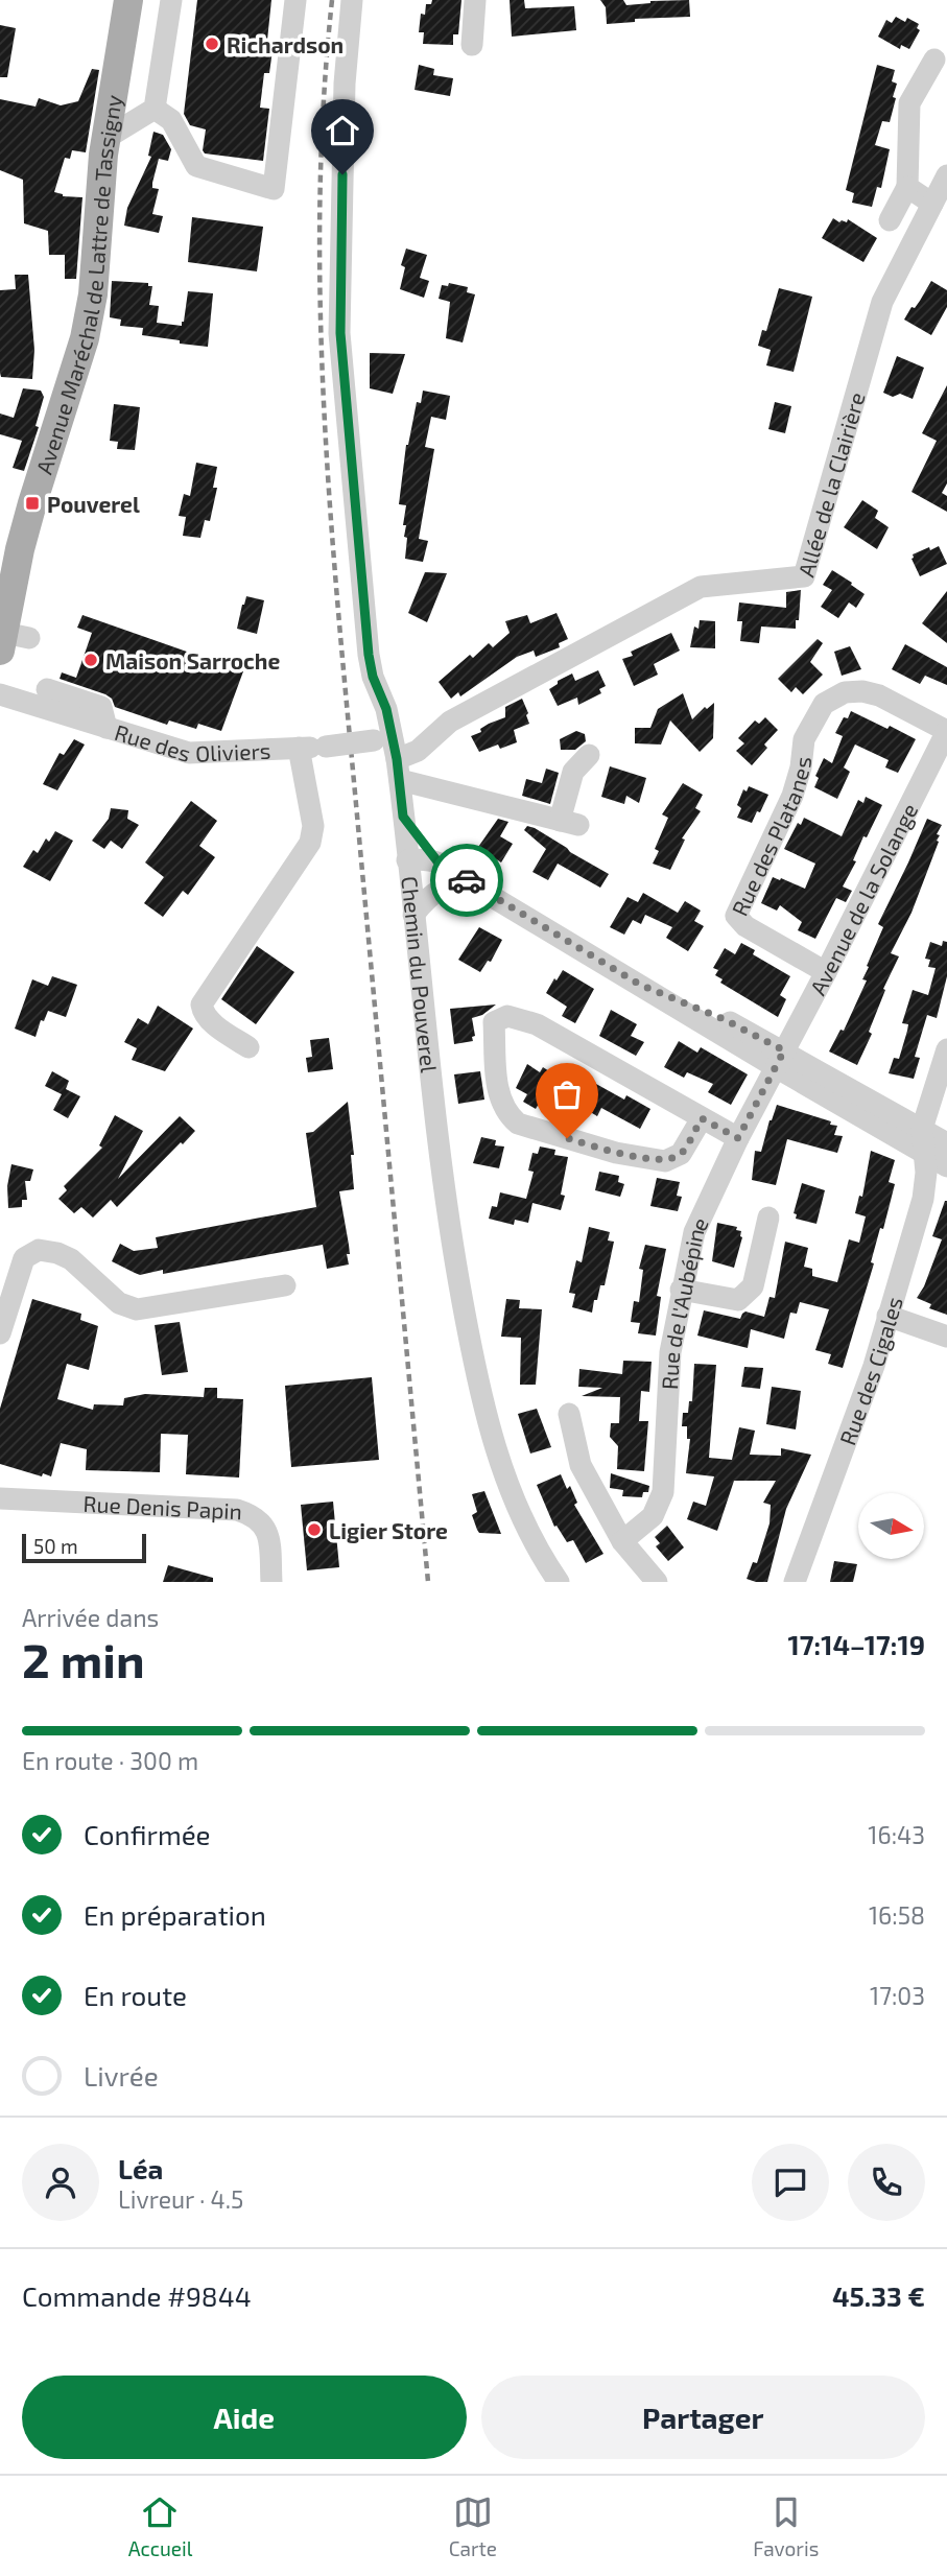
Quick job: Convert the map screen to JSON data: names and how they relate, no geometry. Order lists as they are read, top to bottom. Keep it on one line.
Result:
{"streets":{"main road":["Avenue Maréchal de Lattre de Tassigny"],"street":["Allée de la Clairière","Rue des Oliviers","Rue des Platanes","Avenue de la Solange","Chemin du Pouverel","Rue de l'Aubépine","Rue des Cigales","Rue Denis Papin"]},"crossings":[["Allée de la Clairière","Rue des Oliviers"],["Allée de la Clairière","Chemin du Pouverel"],["Rue des Oliviers","Chemin du Pouverel"],["Rue des Platanes","Avenue de la Solange"],["Avenue de la Solange","Rue de l'Aubépine"]],"places":{"other":["Richardson","Maison Sarroche","Ligier Store"],"transit":["Pouverel"]},"scale_bar":"50 m","north":"right","page":{"scale":"50 m","heading":["2 min","Arrivée dans","17:14–17:19"],"panel":["Léa","Livreur · 4.5","Commande #9844","45.33 €"],"bar":"En route · 300 m","list":[["Confirmée","16:43"],["En préparation","16:58"],["En route","17:03"],"Livrée"],"buttons":["Aide","Partager"],"tabs":["Accueil","Carte","Favoris"]}}
